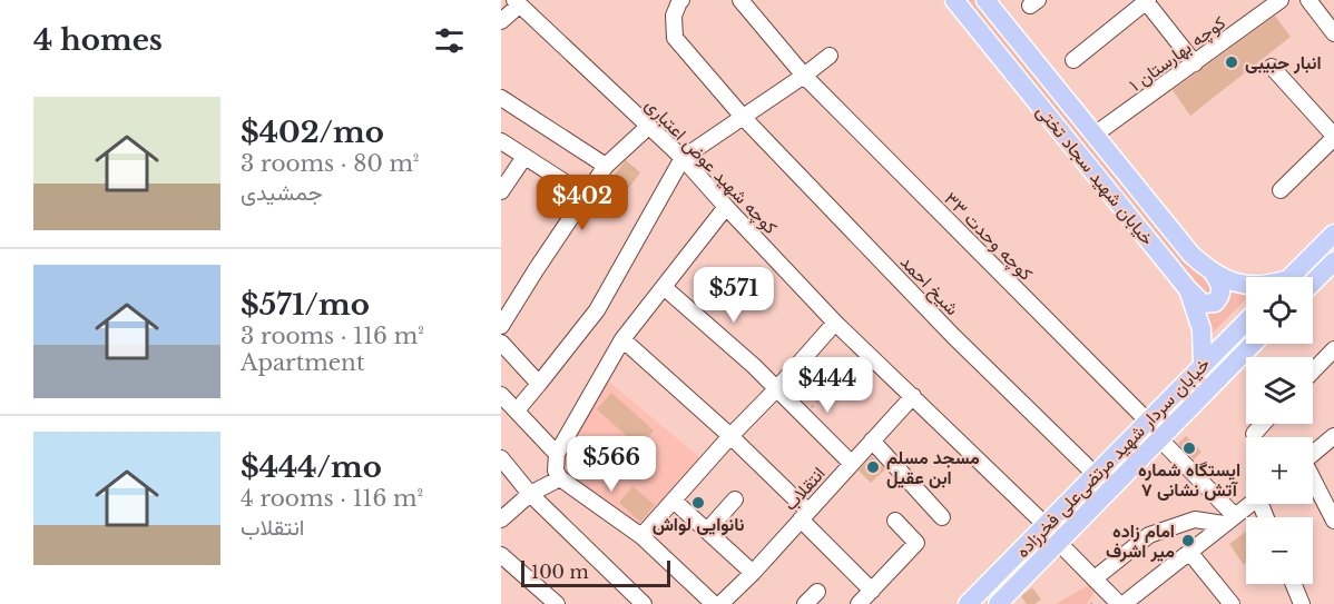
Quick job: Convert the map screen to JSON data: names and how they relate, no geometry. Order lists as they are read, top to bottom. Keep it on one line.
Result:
{"streets":{"main road":["خیابان شهید سجاد تختی","خیابان سردار شهید مرتضی‌علی فخرزاده"],"street":["کوچه بهارستان ۱","کوچه شهید عوض اعتباری","کوچه وحدت ۳۳","شیخ احمد","انتقلاب"]},"crossings":[["کوچه بهارستان ۱","خیابان شهید سجاد تختی"],["کوچه شهید عوض اعتباری","خیابان سردار شهید مرتضی‌علی فخرزاده"],["کوچه شهید عوض اعتباری","انتقلاب"],["خیابان شهید سجاد تختی","خیابان سردار شهید مرتضی‌علی فخرزاده"],["کوچه وحدت ۳۳","خیابان سردار شهید مرتضی‌علی فخرزاده"],["شیخ احمد","خیابان سردار شهید مرتضی‌علی فخرزاده"]],"places":["انبار حبیبی","ایستگاه شماره ۷ آتش نشانی","مسجد مسلم ابن عقیل","نانوایی لواش","امام زاده میر اشرف"],"scale_bar":"100 m","page":{"heading":"4 homes","list":[{"name":"$402/mo","note":"3 rooms · 80 m² · جمشیدی"},{"name":"$571/mo","note":"3 rooms · 116 m² · Apartment"},{"name":"$444/mo","note":"4 rooms · 116 m² · انتقلاب"}],"price":["$402","$571","$444","$566"],"map_buttons":["+","−"],"scale":"100 m"}}
